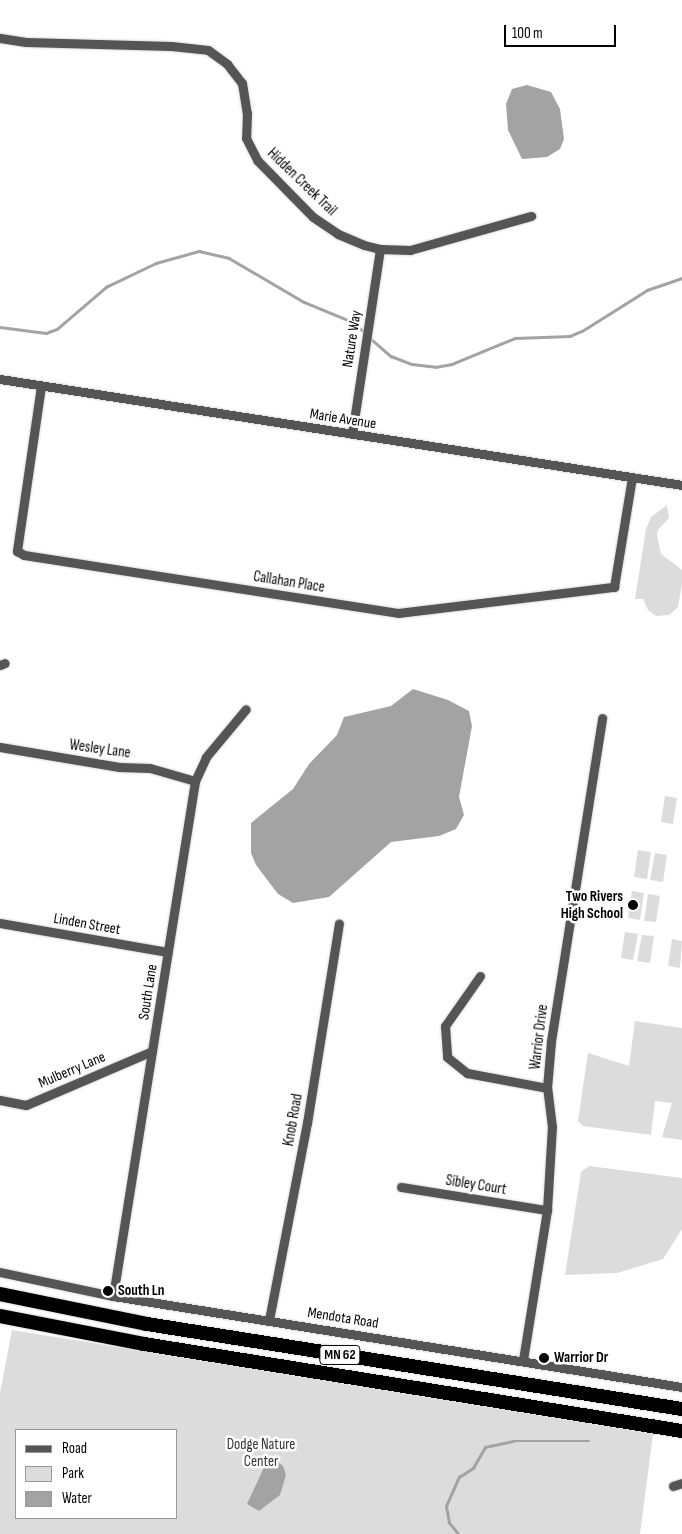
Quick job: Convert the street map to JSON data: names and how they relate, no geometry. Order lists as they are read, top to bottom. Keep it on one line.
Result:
{"streets":{"highway":["MN 62"],"street":["Hidden Creek Trail","Nature Way","Marie Avenue","Callahan Place","Wesley Lane","Linden Street","South Lane","Warrior Drive","Mulberry Lane","Knob Road","Sibley Court","Mendota Road"]},"crossings":[["Hidden Creek Trail","Nature Way"],["Nature Way","Marie Avenue"],["Marie Avenue","Callahan Place"],["Wesley Lane","South Lane"],["Linden Street","South Lane"],["South Lane","Mulberry Lane"],["South Lane","Mendota Road"],["Warrior Drive","Sibley Court"],["Warrior Drive","Mendota Road"],["Knob Road","Mendota Road"]],"parks":["Dodge Nature Center"],"places":["Two Rivers High School","South Ln","Warrior Dr"],"legend":["Road","Park","Water"],"scale_bar":"100 m"}
